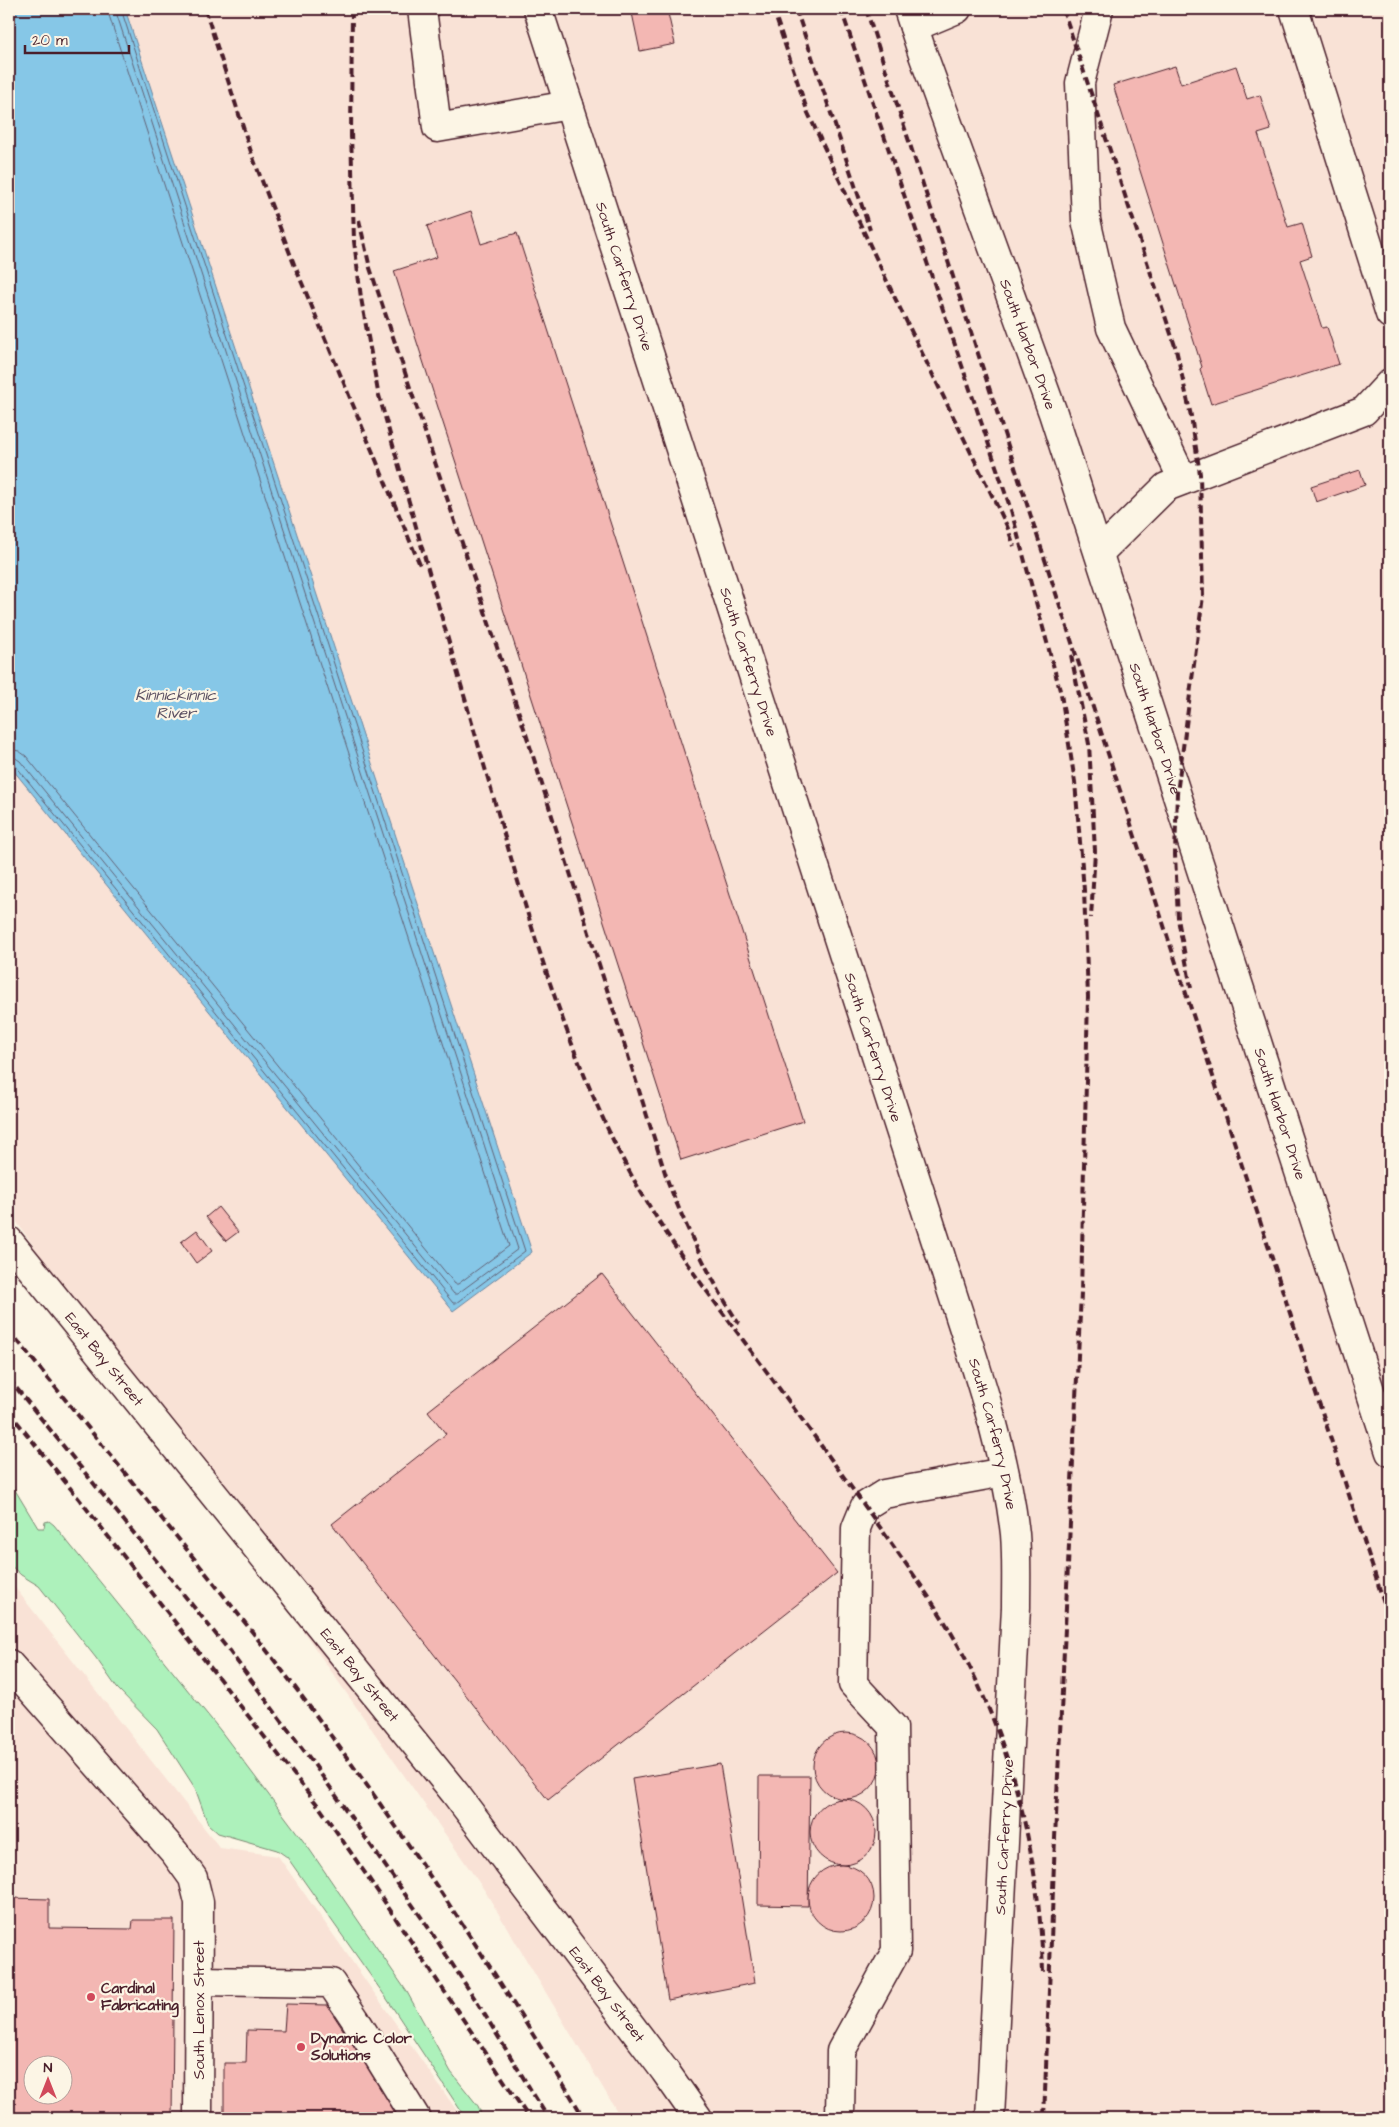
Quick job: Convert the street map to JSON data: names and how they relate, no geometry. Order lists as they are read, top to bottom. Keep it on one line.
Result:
{"streets":{"street":["South Carferry Drive","South Harbor Drive","East Bay Street","South Lenox Street"]},"water":["Kinnickinnic River"],"places":["Cardinal Fabricating","Dynamic Color Solutions"],"scale_bar":"20 m","north":"top"}
